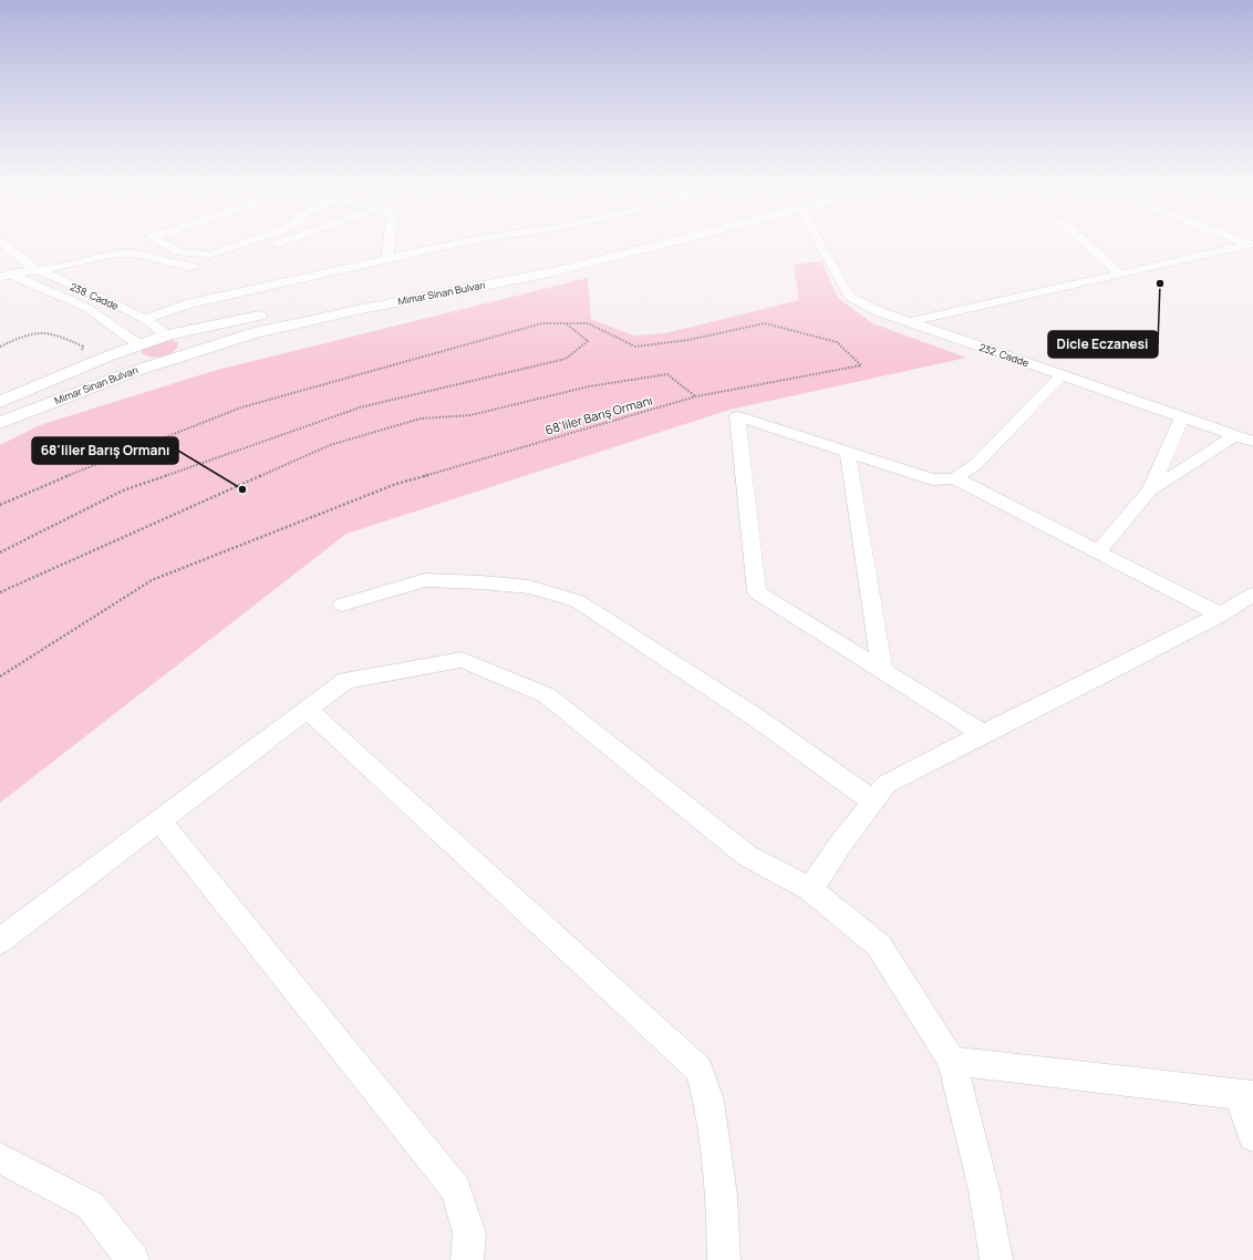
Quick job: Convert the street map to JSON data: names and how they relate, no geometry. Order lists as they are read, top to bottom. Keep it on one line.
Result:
{"streets":{"main road":["Mimar Sinan Bulvarı"],"street":["238. Cadde","232. Cadde"],"path":["68'liler Barış Ormanı"]},"crossings":[["Mimar Sinan Bulvarı","238. Cadde"]],"places":["Dicle Eczanesi","68'liler Barış Ormanı"]}
